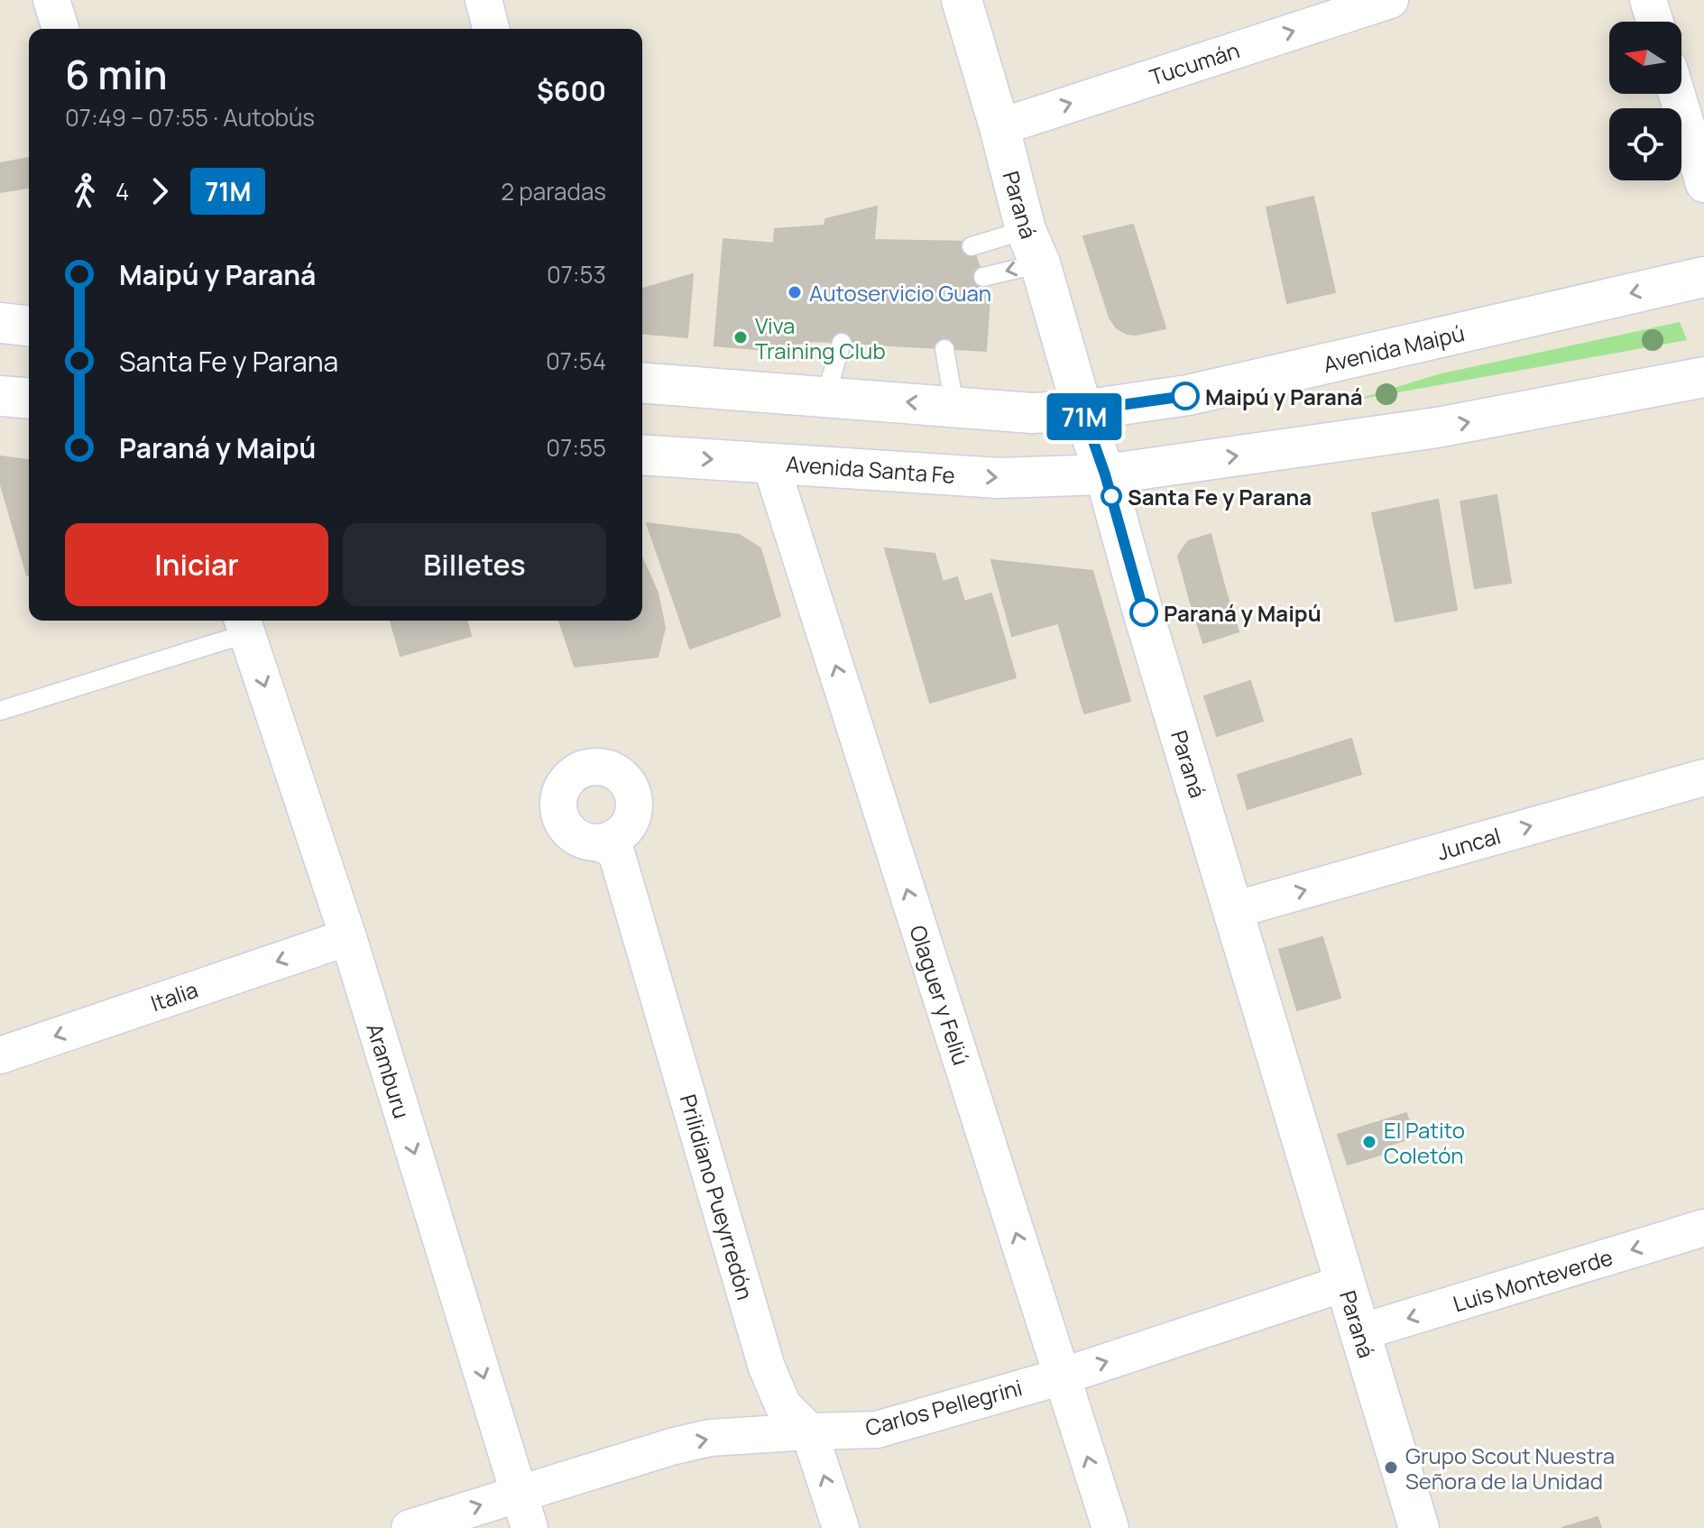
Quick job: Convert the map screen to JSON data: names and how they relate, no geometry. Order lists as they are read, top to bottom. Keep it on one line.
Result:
{"streets":{"main road":["Paraná","Avenida Maipú","Avenida Santa Fe"],"street":["Tucumán","Juncal","Olaguer y Feliú","Italia","Aramburu","Prilidiano Pueyrredón","Luis Monteverde","Carlos Pellegrini"]},"crossings":[["Tucumán","Paraná"],["Paraná","Avenida Maipú"],["Paraná","Avenida Santa Fe"],["Paraná","Juncal"],["Paraná","Luis Monteverde"],["Paraná","Carlos Pellegrini"],["Avenida Santa Fe","Olaguer y Feliú"],["Olaguer y Feliú","Carlos Pellegrini"],["Italia","Aramburu"],["Aramburu","Carlos Pellegrini"],["Prilidiano Pueyrredón","Carlos Pellegrini"]],"one_way":["Tucumán","Juncal","Olaguer y Feliú","Italia","Aramburu","Luis Monteverde","Carlos Pellegrini"],"places":["Autoservicio Guan","Viva Training Club","Maipú y Paraná","Santa Fe y Parana","Paraná y Maipú","El Patito Coletón","Grupo Scout Nuestra Señora de la Unidad"],"lines":["bus line 71M"],"north":"left","page":{"on_map":"71M","heading":["6 min","07:49 – 07:55 · Autobús","$600"],"legs":["4","71M","2 paradas"],"list":[{"name":"Maipú y Paraná","value":"07:53"},{"name":"Santa Fe y Parana","value":"07:54"},{"name":"Paraná y Maipú","value":"07:55"}],"buttons":["Iniciar","Billetes"]}}
